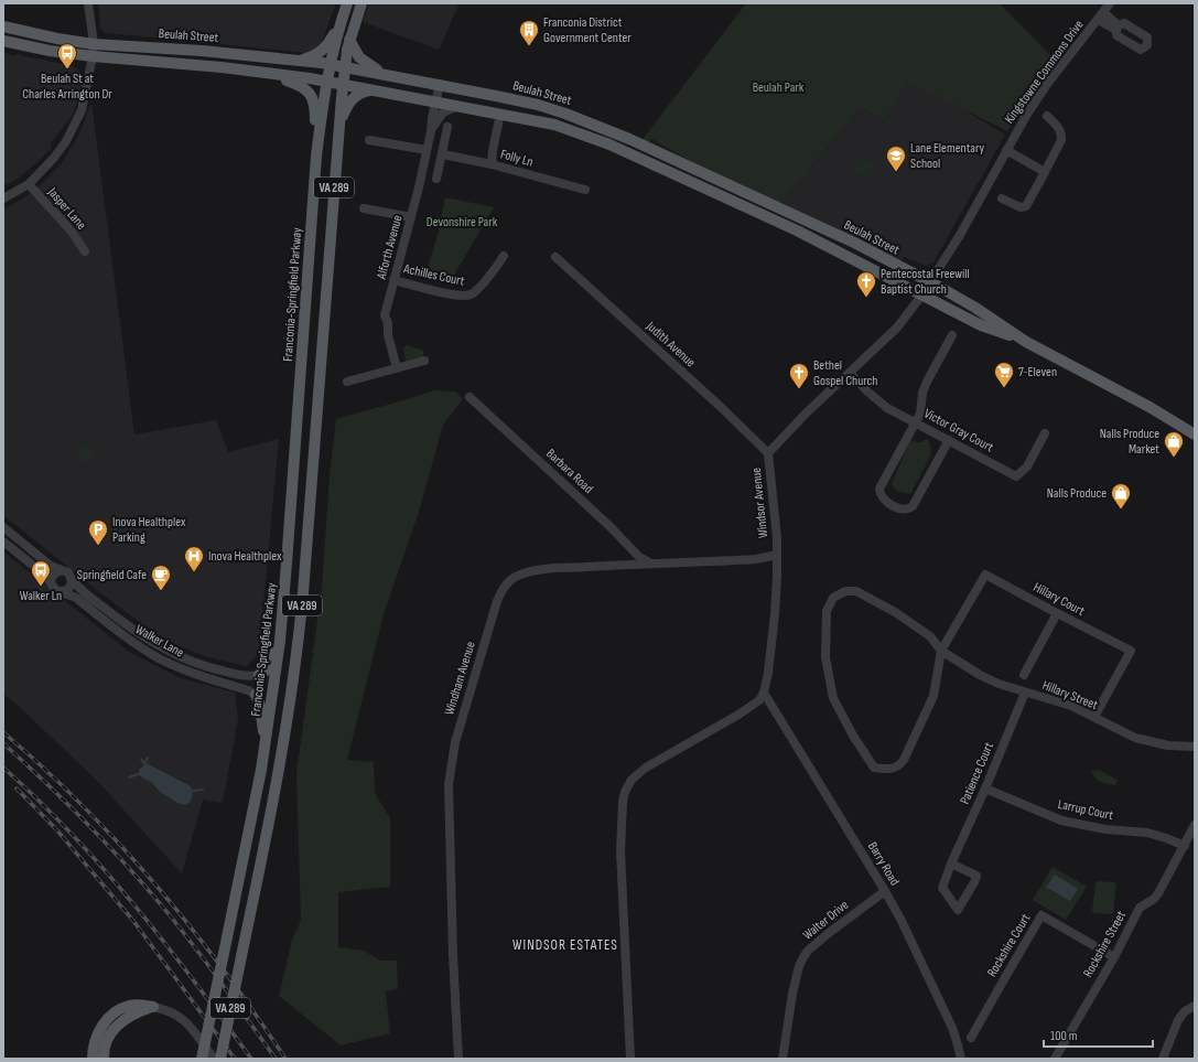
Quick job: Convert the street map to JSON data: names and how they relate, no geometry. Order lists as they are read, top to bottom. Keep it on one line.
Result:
{"streets":{"main road":["Beulah Street","VA 289","Franconia-Springfield Parkway"],"street":["Kingstowne Commons Drive","Folly Ln","Jasper Lane","Alforth Avenue","Achilles Court","Judith Avenue","Victor Gray Court","Barbara Road","Windsor Avenue","Hillary Court","Walker Lane","Windham Avenue","Hillary Street","Patience Court","Larrup Court","Barry Road","Walter Drive","Rockshire Street","Rockshire Court"]},"crossings":[["Beulah Street","Kingstowne Commons Drive"],["Beulah Street","VA 289"],["Beulah Street","Alforth Avenue"],["Beulah Street","Franconia-Springfield Parkway"],["Beulah Street","Windsor Avenue"],["Kingstowne Commons Drive","Windsor Avenue"],["Alforth Avenue","Achilles Court"],["Judith Avenue","Windsor Avenue"],["Victor Gray Court","Windsor Avenue"],["Barbara Road","Windham Avenue"],["Windsor Avenue","Windham Avenue"],["Windsor Avenue","Barry Road"],["Hillary Court","Hillary Street"],["Hillary Street","Patience Court"],["Patience Court","Larrup Court"],["Larrup Court","Rockshire Street"],["Barry Road","Walter Drive"],["Rockshire Street","Rockshire Court"]],"districts":["WINDSOR ESTATES"],"parks":["Beulah Park","Devonshire Park"],"places":{"building":["Franconia District Government Center"],"bus stop":["Beulah St at Charles Arrington Dr","Walker Ln"],"school or university":["Lane Elementary School"],"church":["Pentecostal Freewill Baptist Church","Bethel Gospel Church"],"supermarket":["7-Eleven"],"shop":["Nalls Produce Market","Nalls Produce"],"parking":["Inova Healthplex Parking"],"hospital":["Inova Healthplex"],"cafe":["Springfield Cafe"]},"scale_bar":"100 m"}
